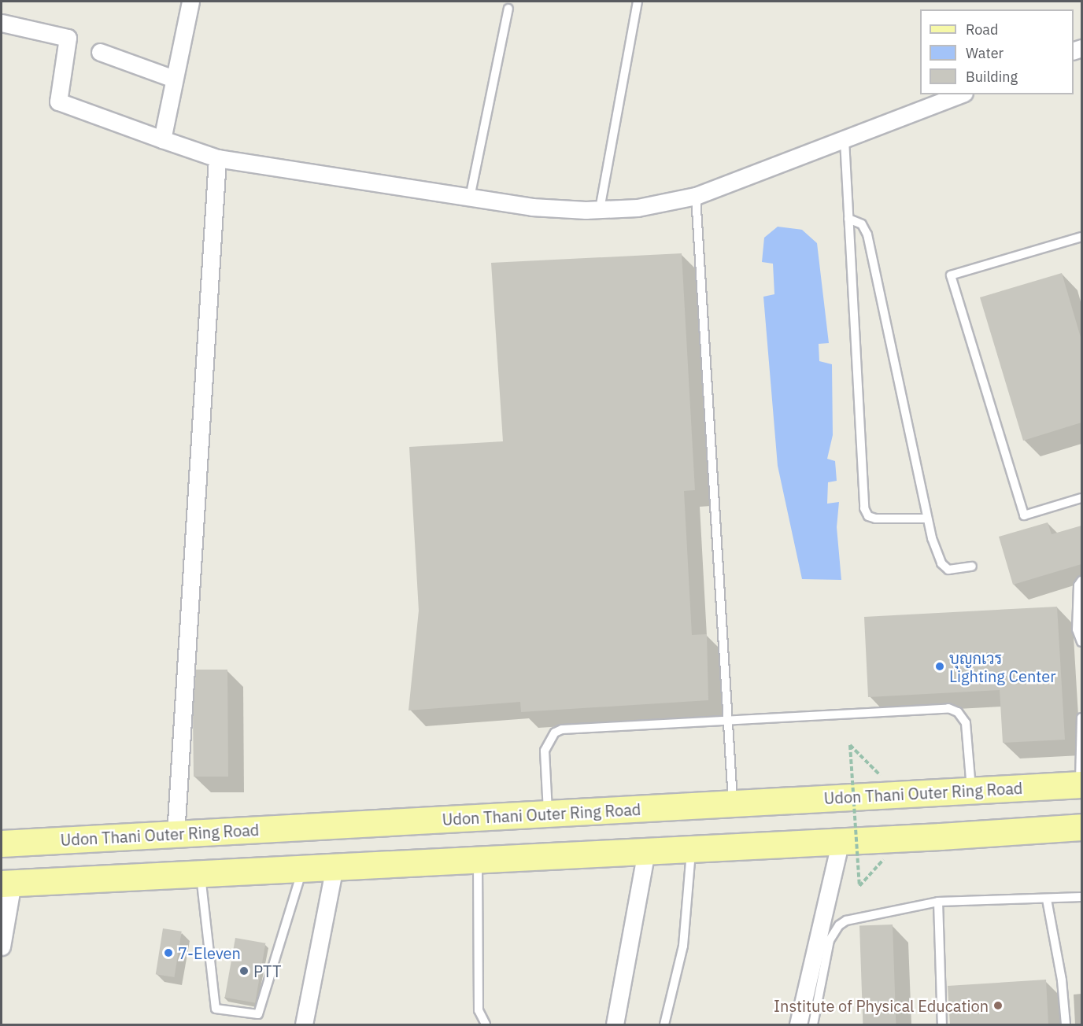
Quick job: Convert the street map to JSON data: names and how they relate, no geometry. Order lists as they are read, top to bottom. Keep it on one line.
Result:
{"streets":{"main road":["Udon Thani Outer Ring Road"]},"places":["บุญกเวร Lighting Center","7-Eleven","PTT","Institute of Physical Education"],"legend":["Road","Water","Building"]}
